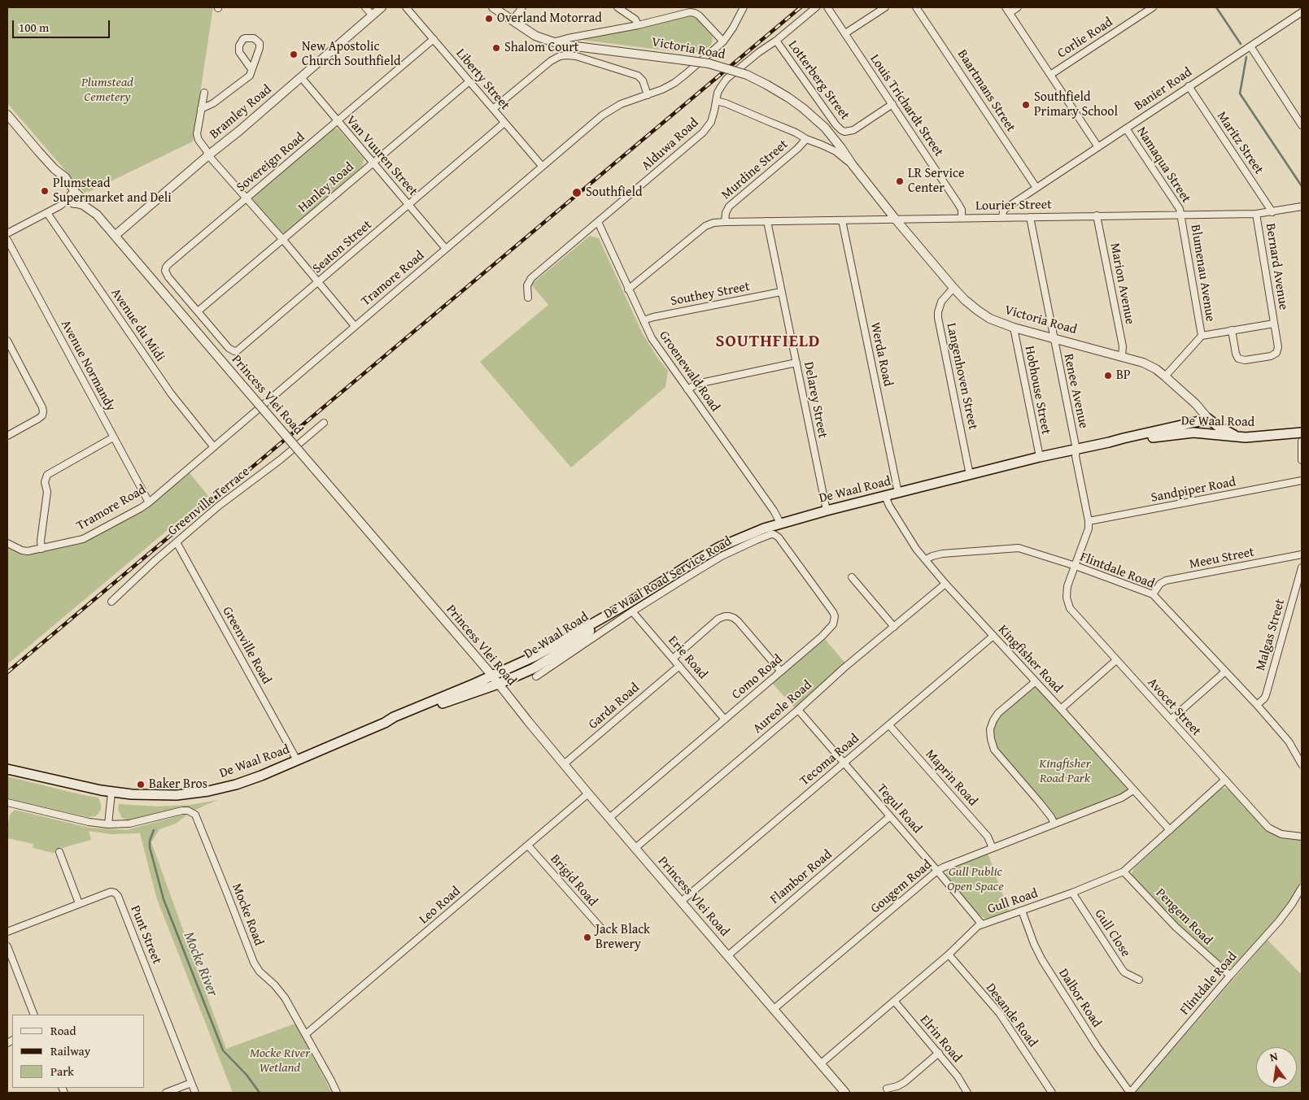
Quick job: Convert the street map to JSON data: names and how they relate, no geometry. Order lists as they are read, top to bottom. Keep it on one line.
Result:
{"streets":{"main road":["Victoria Road","De Waal Road"],"street":["Corlie Road","Liberty Street","Lotterberg Street","Banier Road","Baartmans Street","Louis Trichardt Street","Bramley Road","Maritz Street","Alduwa Road","Van Vuuren Street","Sovereign Road","Namaqua Street","Murdine Street","Hanley Road","Lourier Street","Seaton Street","Bernard Avenue","Blumenau Avenue","Tramore Road","Marion Avenue","Southey Street","Avenue du Midi","Werda Road","Avenue Normandy","Groenewald Road","Langenhoven Street","Hobhouse Street","Renee Avenue","Princess Vlei Road","Delarey Street","Sandpiper Road","Greenville Terrace","Meeu Street","Flintdale Road","De Waal Road Service Road","Malgas Street","Greenville Road","Erie Road","Kingfisher Road","Como Road","Garda Road","Aureole Road","Avocet Street","Tecoma Road","Maprin Road","Tegul Road","Flambor Road","Brigid Road","Gougem Road","Gull Road","Leo Road","Mocke Road","Pengem Road","Gull Close","Punt Street","Dalbor Road","Desande Road","Elrin Road"]},"crossings":[["Victoria Road","Alduwa Road"],["Victoria Road","Murdine Street"],["Victoria Road","Lourier Street"],["Victoria Road","Marion Avenue"],["Victoria Road","Langenhoven Street"],["Victoria Road","Hobhouse Street"],["Victoria Road","Renee Avenue"],["Victoria Road","De Waal Road"],["Liberty Street","Sovereign Road"],["Liberty Street","Hanley Road"],["Liberty Street","Seaton Street"],["Liberty Street","Tramore Road"],["Lotterberg Street","Louis Trichardt Street"],["Lotterberg Street","Alduwa Road"],["Banier Road","Baartmans Street"],["Banier Road","Maritz Street"],["Banier Road","Namaqua Street"],["Banier Road","Lourier Street"],["Louis Trichardt Street","Lourier Street"],["Bramley Road","Van Vuuren Street"],["Bramley Road","Princess Vlei Road"],["Maritz Street","Lourier Street"],["Alduwa Road","Groenewald Road"],["Van Vuuren Street","Sovereign Road"],["Van Vuuren Street","Hanley Road"],["Van Vuuren Street","Seaton Street"],["Van Vuuren Street","Tramore Road"],["Sovereign Road","Hanley Road"],["Sovereign Road","Seaton Street"],["Namaqua Street","Lourier Street"],["Namaqua Street","Blumenau Avenue"],["Murdine Street","Lourier Street"],["Murdine Street","Groenewald Road"],["Hanley Road","Seaton Street"],["Lourier Street","Bernard Avenue"],["Lourier Street","Blumenau Avenue"],["Lourier Street","Marion Avenue"],["Lourier Street","Werda Road"],["Lourier Street","Renee Avenue"],["Lourier Street","Delarey Street"],["Tramore Road","Avenue du Midi"],["Tramore Road","Avenue Normandy"],["Southey Street","Groenewald Road"],["Southey Street","Delarey Street"],["Werda Road","De Waal Road"],["Groenewald Road","De Waal Road"],["Langenhoven Street","De Waal Road"],["Hobhouse Street","De Waal Road"],["Renee Avenue","De Waal Road"],["Renee Avenue","Sandpiper Road"],["Renee Avenue","Avocet Street"],["Princess Vlei Road","De Waal Road"],["Princess Vlei Road","Como Road"],["Princess Vlei Road","Garda Road"],["Princess Vlei Road","Aureole Road"],["Princess Vlei Road","Tecoma Road"],["Princess Vlei Road","Flambor Road"],["Princess Vlei Road","Gougem Road"],["Princess Vlei Road","Gull Road"],["Princess Vlei Road","Leo Road"],["Delarey Street","De Waal Road"],["De Waal Road","Greenville Road"],["De Waal Road","Kingfisher Road"],["Sandpiper Road","Avocet Street"],["Greenville Terrace","Greenville Road"],["Meeu Street","Flintdale Road"],["Flintdale Road","Malgas Street"],["Flintdale Road","Kingfisher Road"],["Flintdale Road","Avocet Street"],["Flintdale Road","Pengem Road"],["Flintdale Road","Dalbor Road"],["De Waal Road Service Road","Erie Road"],["De Waal Road Service Road","Como Road"],["Erie Road","Como Road"],["Erie Road","Garda Road"],["Kingfisher Road","Aureole Road"],["Kingfisher Road","Tecoma Road"],["Kingfisher Road","Gougem Road"],["Kingfisher Road","Gull Road"],["Aureole Road","Tegul Road"],["Avocet Street","Gull Road"],["Tecoma Road","Maprin Road"],["Tecoma Road","Tegul Road"],["Maprin Road","Gougem Road"],["Tegul Road","Flambor Road"],["Tegul Road","Gougem Road"],["Tegul Road","Gull Road"],["Brigid Road","Leo Road"],["Gull Road","Pengem Road"],["Gull Road","Gull Close"],["Gull Road","Dalbor Road"],["Gull Road","Desande Road"],["Gull Road","Elrin Road"],["Leo Road","Mocke Road"]],"districts":["SOUTHFIELD"],"water":["Mocke River"],"parks":["Plumstead Cemetery","Kingfisher Road Park","Gull Public Open Space","Mocke River Wetland"],"places":["Overland Motorrad","Shalom Court","New Apostolic Church Southfield","Southfield Primary School","LR Service Center","Plumstead Supermarket and Deli","Southfield","BP","Baker Bros","Jack Black Brewery"],"legend":["Road","Railway","Park"],"scale_bar":"100 m","north":"top"}
